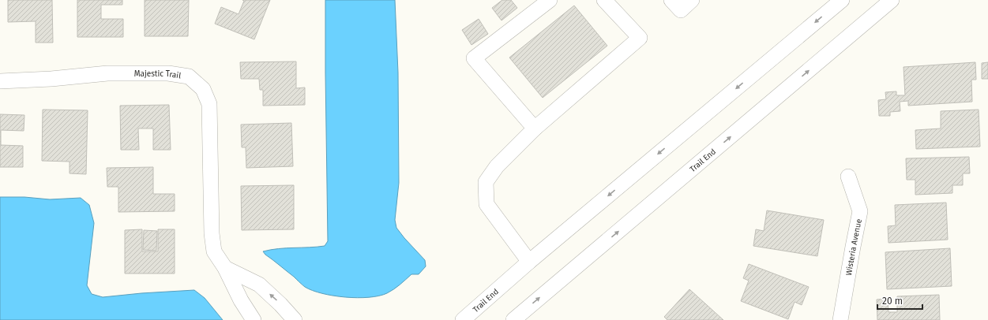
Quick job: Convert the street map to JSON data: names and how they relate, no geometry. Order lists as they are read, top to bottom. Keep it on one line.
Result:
{"streets":{"street":["Majestic Trail","Trail End","Wisteria Avenue"]},"scale_bar":"20 m"}
